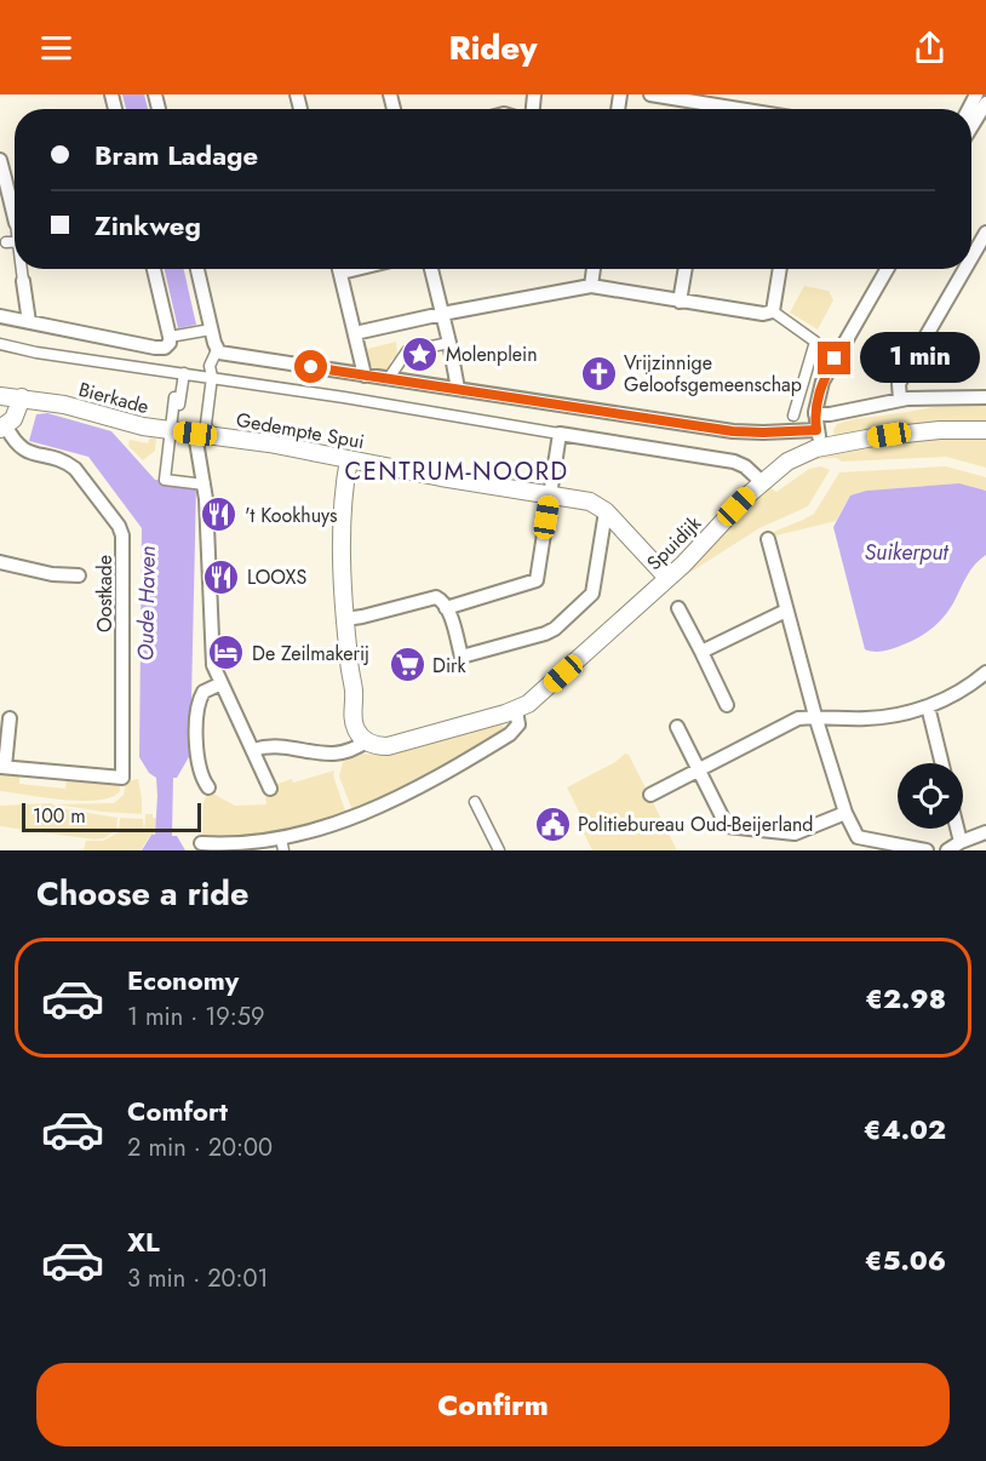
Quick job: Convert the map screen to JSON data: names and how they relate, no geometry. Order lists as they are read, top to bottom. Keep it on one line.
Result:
{"streets":{"street":["Bierkade","Gedempte Spui","Spuidijk","Oostkade"]},"crossings":[["Bierkade","Gedempte Spui"],["Gedempte Spui","Spuidijk"]],"districts":["CENTRUM-NOORD"],"water":["Suikerput","Oude Haven"],"places":{"place":["Molenplein"],"church":["Vrijzinnige Geloofsgemeenschap"],"restaurant":["'t Kookhuys","LOOXS"],"hotel":["De Zeilmakerij"],"supermarket":["Dirk"],"public building":["Politiebureau Oud-Beijerland"]},"scale_bar":"100 m","page":{"header":"Ridey","banner":["Bram Ladage","Zinkweg"],"bubble":"1 min","scale":"100 m","heading":"Choose a ride","list":[{"name":"Economy","note":"1 min · 19:59","value":"€2.98"},{"name":"Comfort","note":"2 min · 20:00","value":"€4.02"},{"name":"XL","note":"3 min · 20:01","value":"€5.06"}],"buttons":"Confirm"}}
